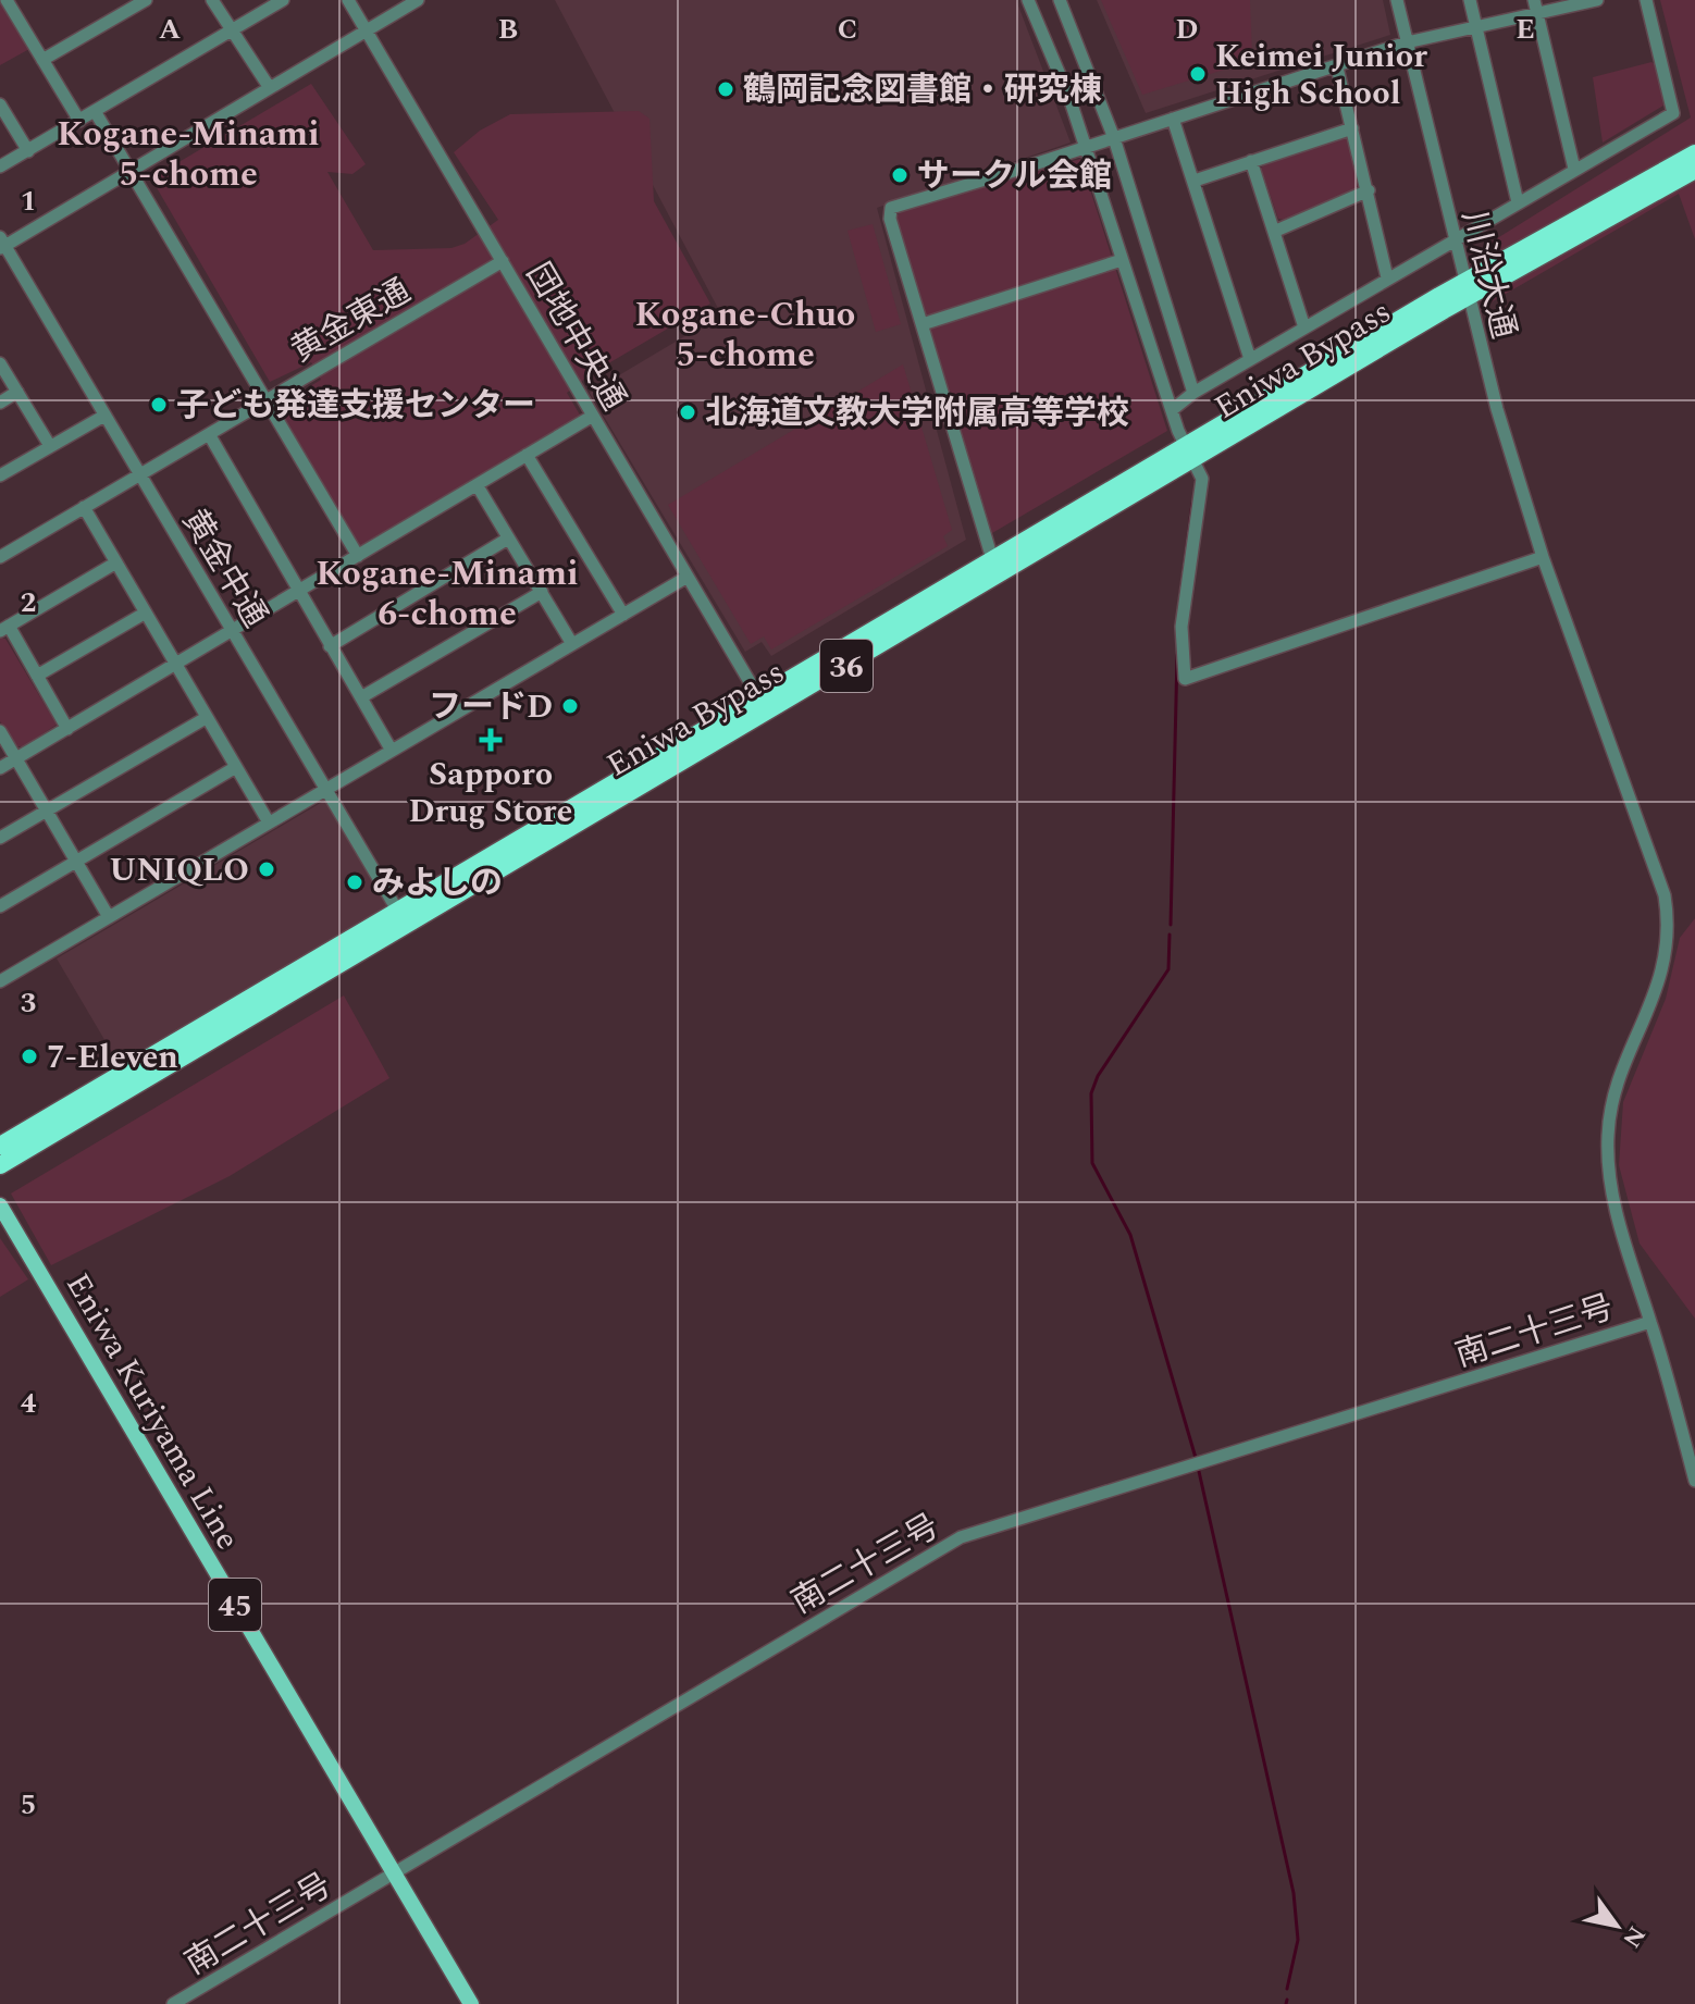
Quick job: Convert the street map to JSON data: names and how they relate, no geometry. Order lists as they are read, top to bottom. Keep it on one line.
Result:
{"streets":{"highway":["Eniwa Bypass","36"],"main road":["Eniwa Kuriyama Line","45"],"street":["川沿大通","黄金東通","団地中央通","黄金中通","南二十三号"]},"crossings":[["川沿大通","Eniwa Bypass"],["川沿大通","南二十三号"],["黄金東通","団地中央通"],["黄金東通","黄金中通"],["団地中央通","Eniwa Bypass"],["Eniwa Bypass","黄金中通"],["南二十三号","Eniwa Kuriyama Line"]],"districts":["Kogane-Minami 5-chome","Kogane-Chuo 5-chome","Kogane-Minami 6-chome"],"places":{"other":["Keimei Junior High School","鶴岡記念図書館・研究棟","サークル会館","子ども発達支援センター","北海道文教大学附属高等学校","フードD","UNIQLO","みよしの","7-Eleven"],"health":["Sapporo Drug Store"]},"north":"bottom right","grid":{"columns":["A","B","C","D","E"],"rows":["1","2","3","4","5"]}}
